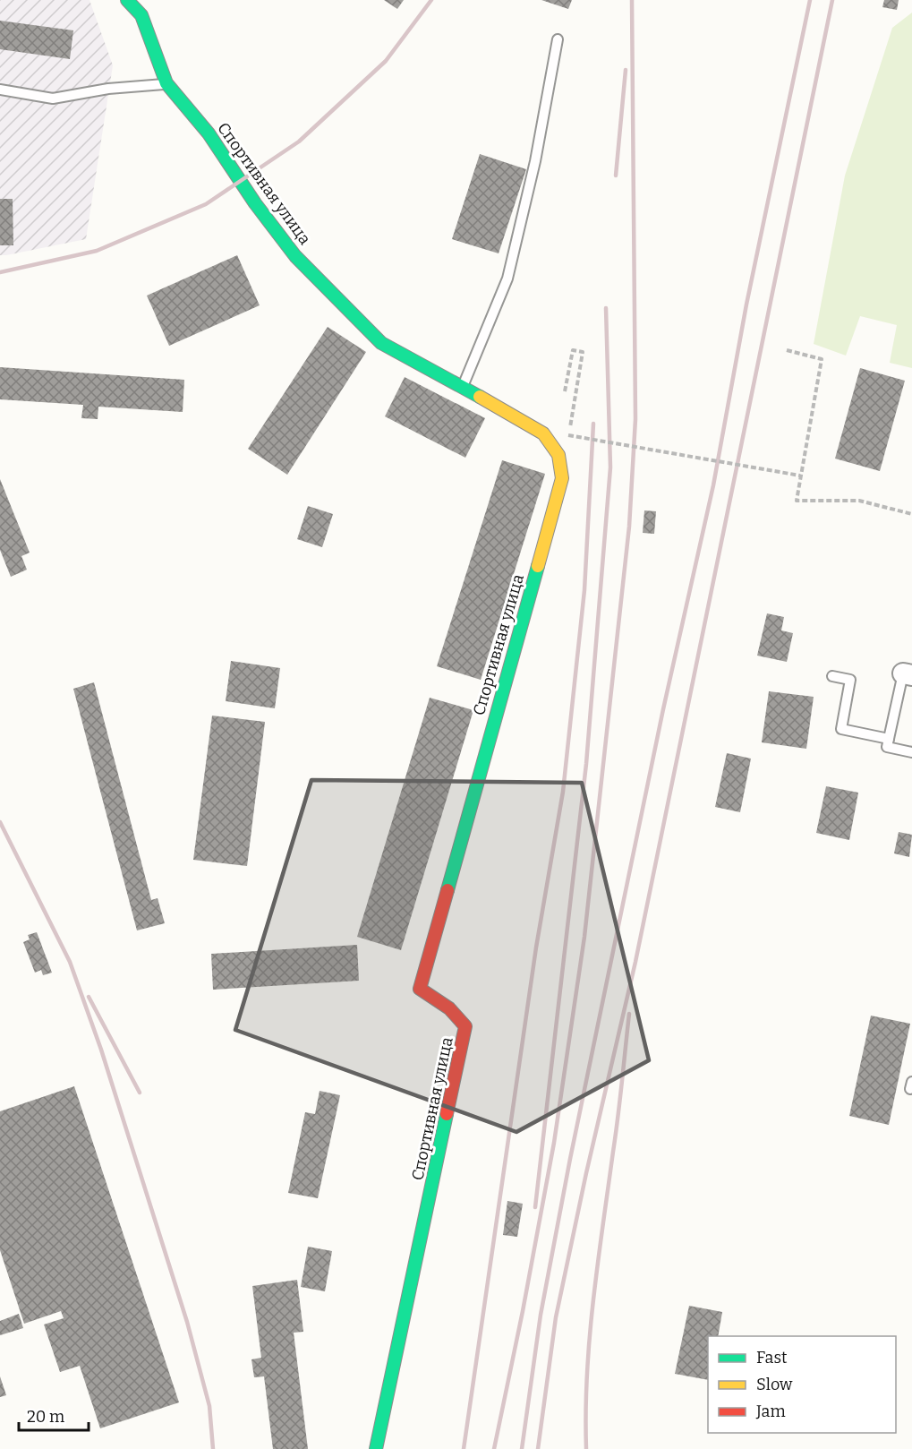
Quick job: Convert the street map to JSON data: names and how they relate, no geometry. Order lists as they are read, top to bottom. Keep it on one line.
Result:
{"streets":{"street":["Спортивная улица"]},"legend":["Fast","Slow","Jam"],"scale_bar":"20 m"}
